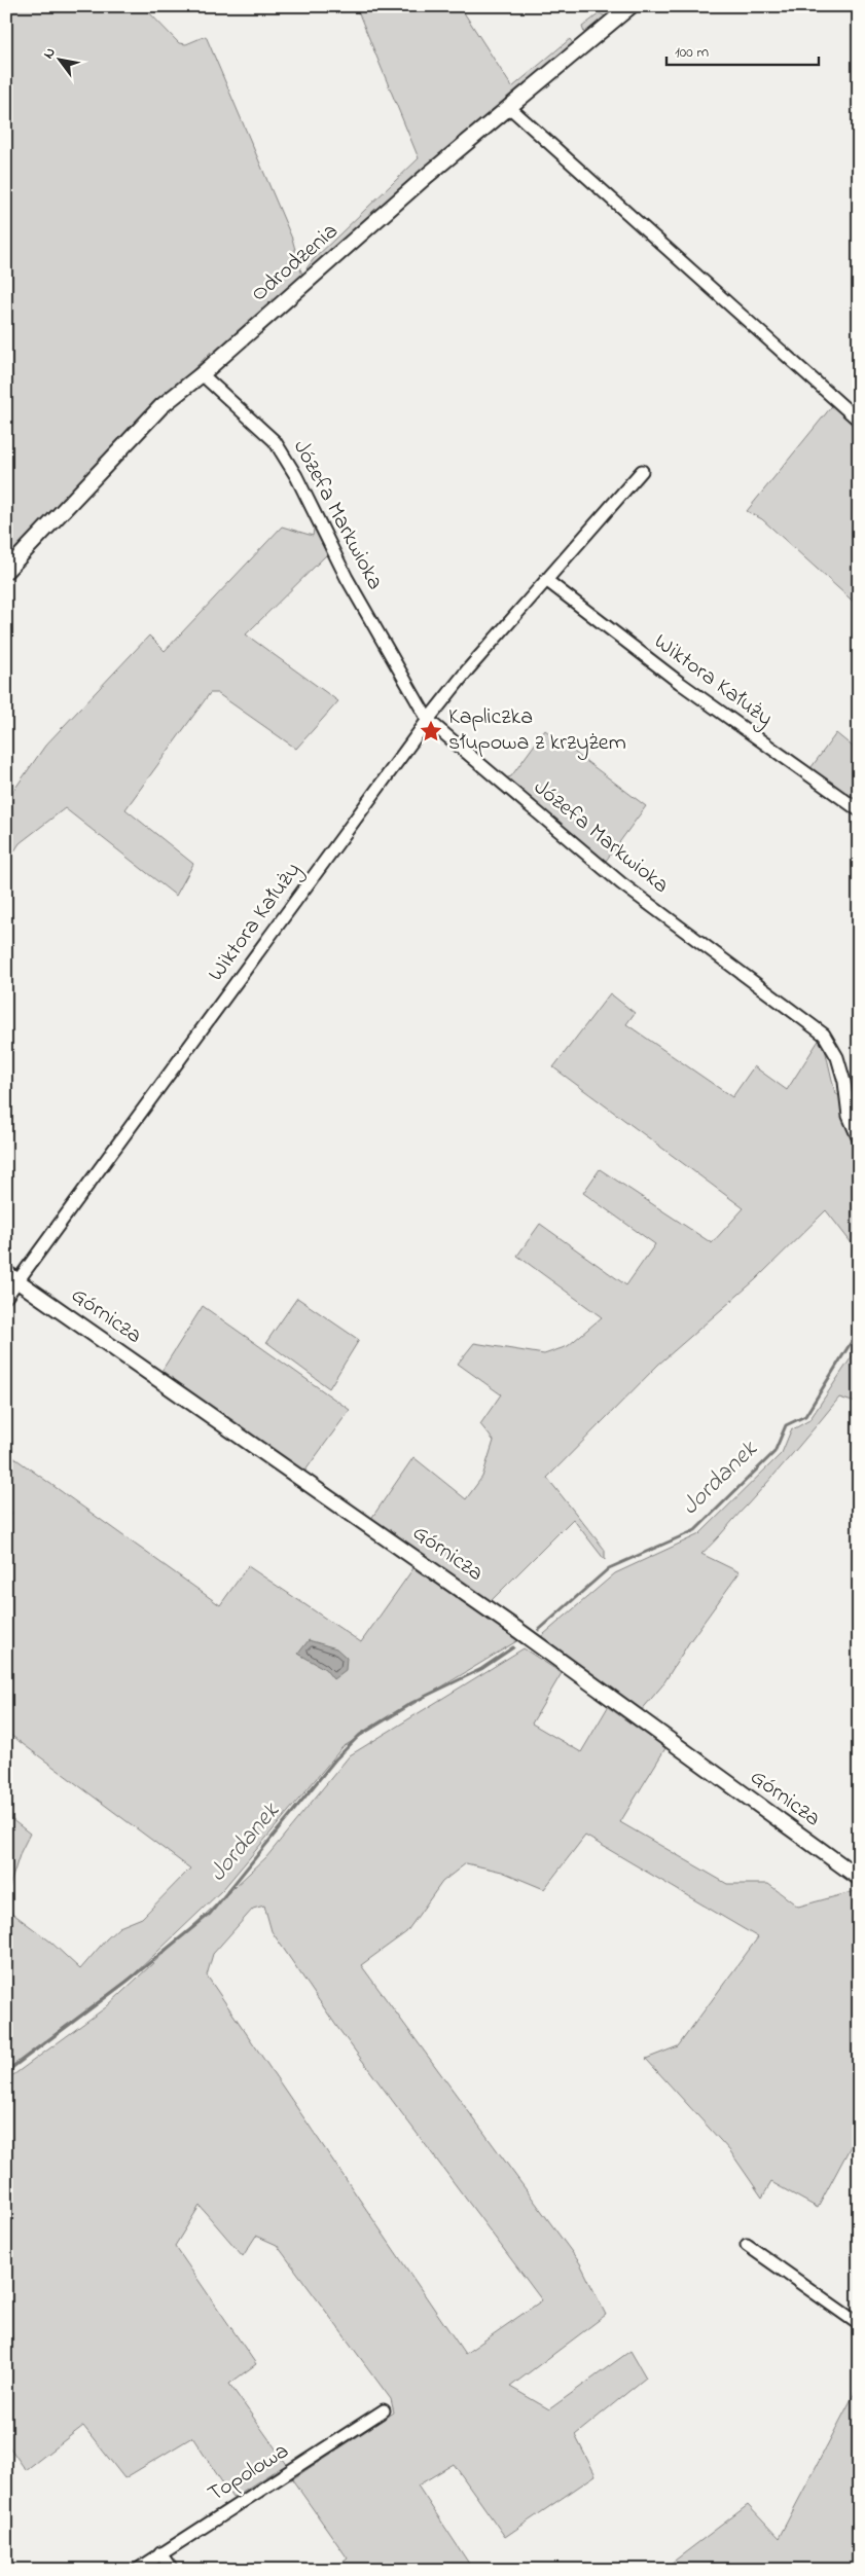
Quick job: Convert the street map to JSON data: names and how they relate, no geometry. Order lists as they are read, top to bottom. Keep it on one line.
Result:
{"streets":{"street":["Odrodzenia","Józefa Markwioka","Wiktora Kałuży","Górnicza","Topolowa"]},"crossings":[["Odrodzenia","Józefa Markwioka"],["Józefa Markwioka","Wiktora Kałuży"],["Wiktora Kałuży","Górnicza"]],"water":["Jordanek"],"places":{"place":["Kapliczka słupowa z krzyżem"]},"scale_bar":"100 m","north":"top left"}
